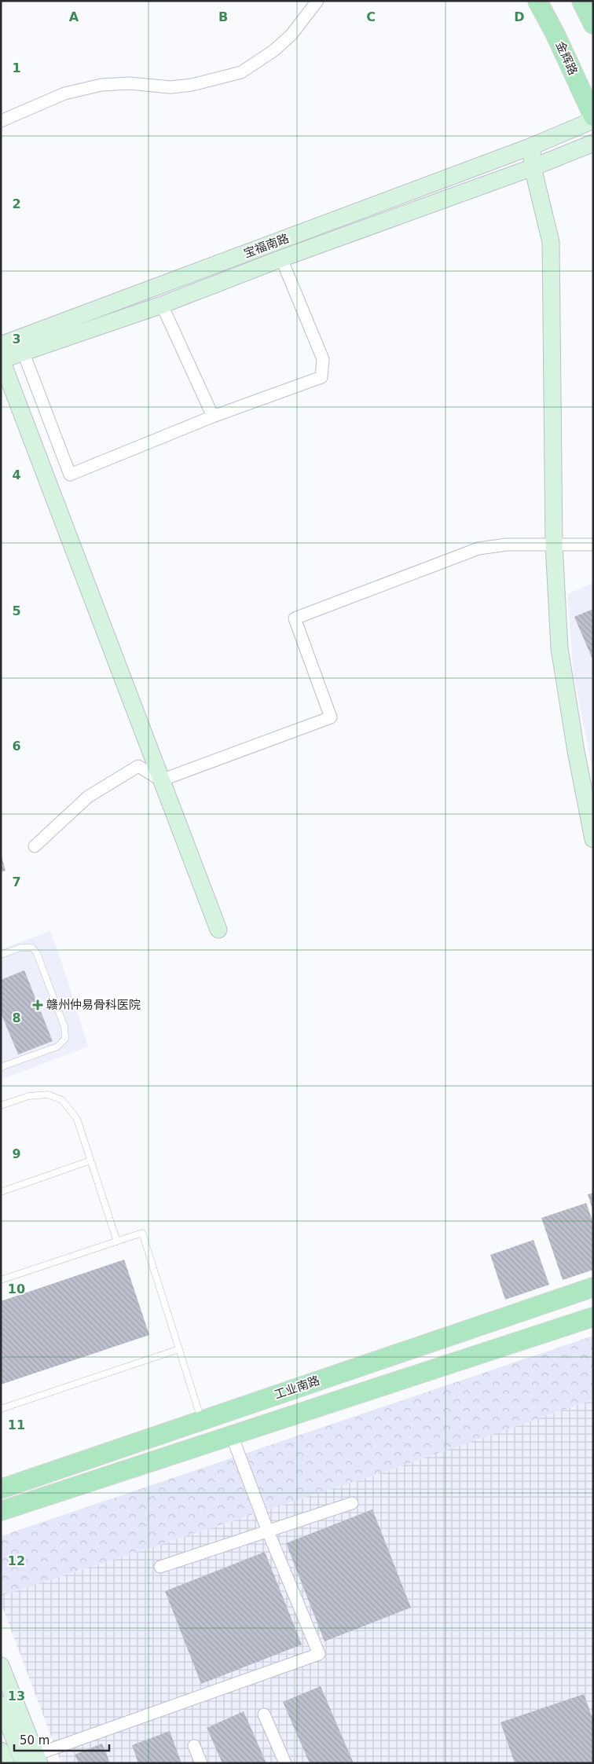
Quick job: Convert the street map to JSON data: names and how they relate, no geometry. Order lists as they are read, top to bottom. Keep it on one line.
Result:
{"streets":{"main road":["金辉路","工业南路"],"street":["宝福南路"]},"places":{"health":["赣州仲易骨科医院"]},"scale_bar":"50 m","grid":{"columns":["A","B","C","D"],"rows":["1","2","3","4","5","6","7","8","9","10","11","12","13"]}}
